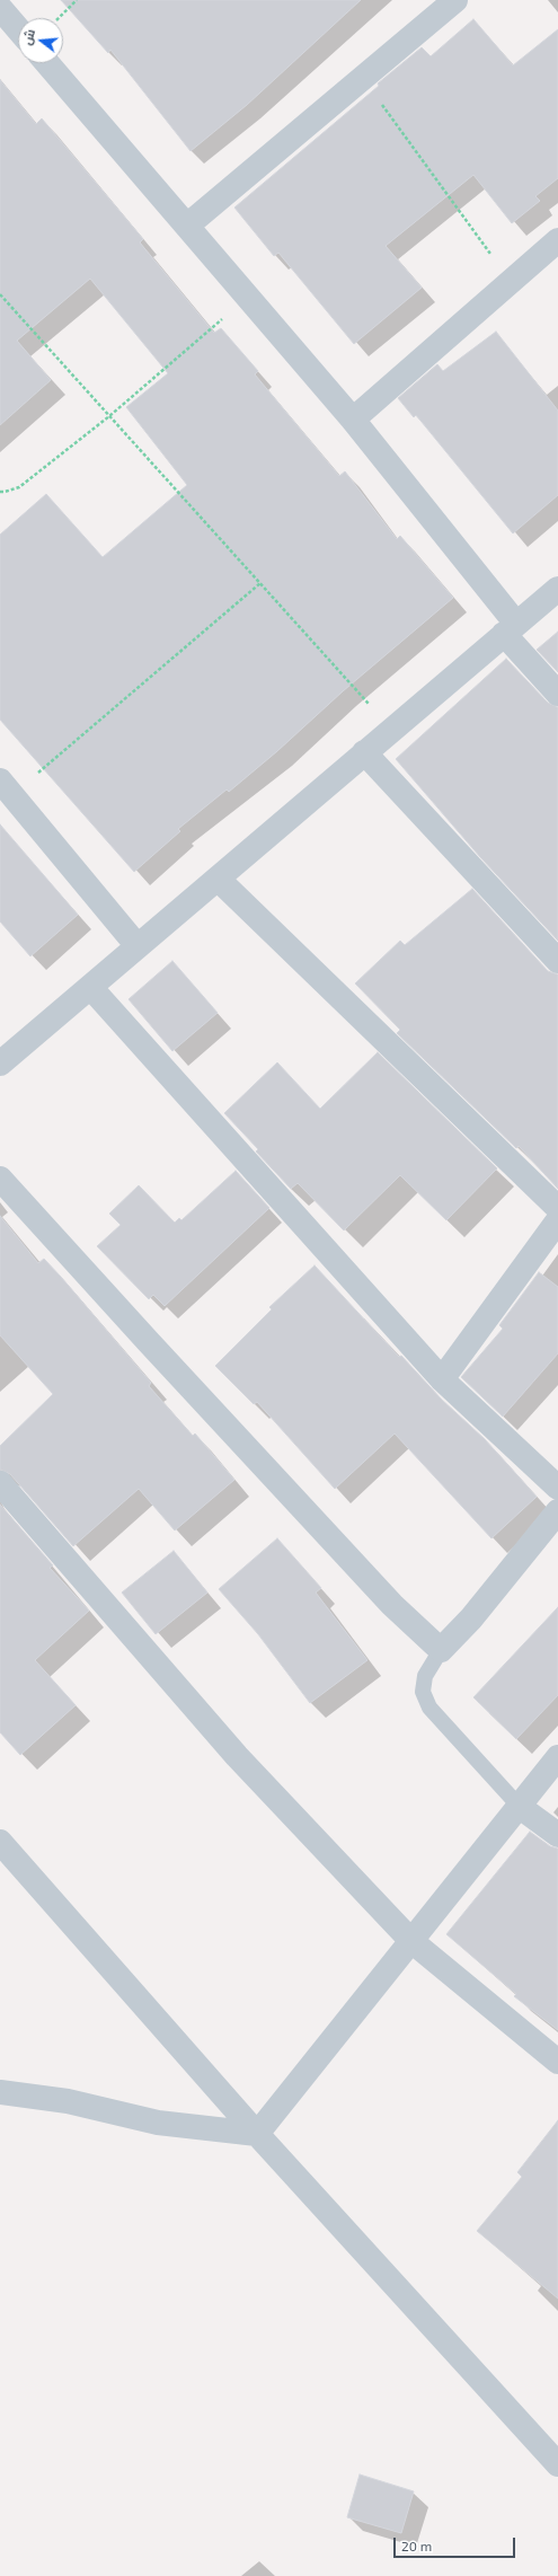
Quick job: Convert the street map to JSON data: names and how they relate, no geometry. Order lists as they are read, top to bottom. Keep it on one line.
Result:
{"scale_bar":"20 m","north":"left"}
